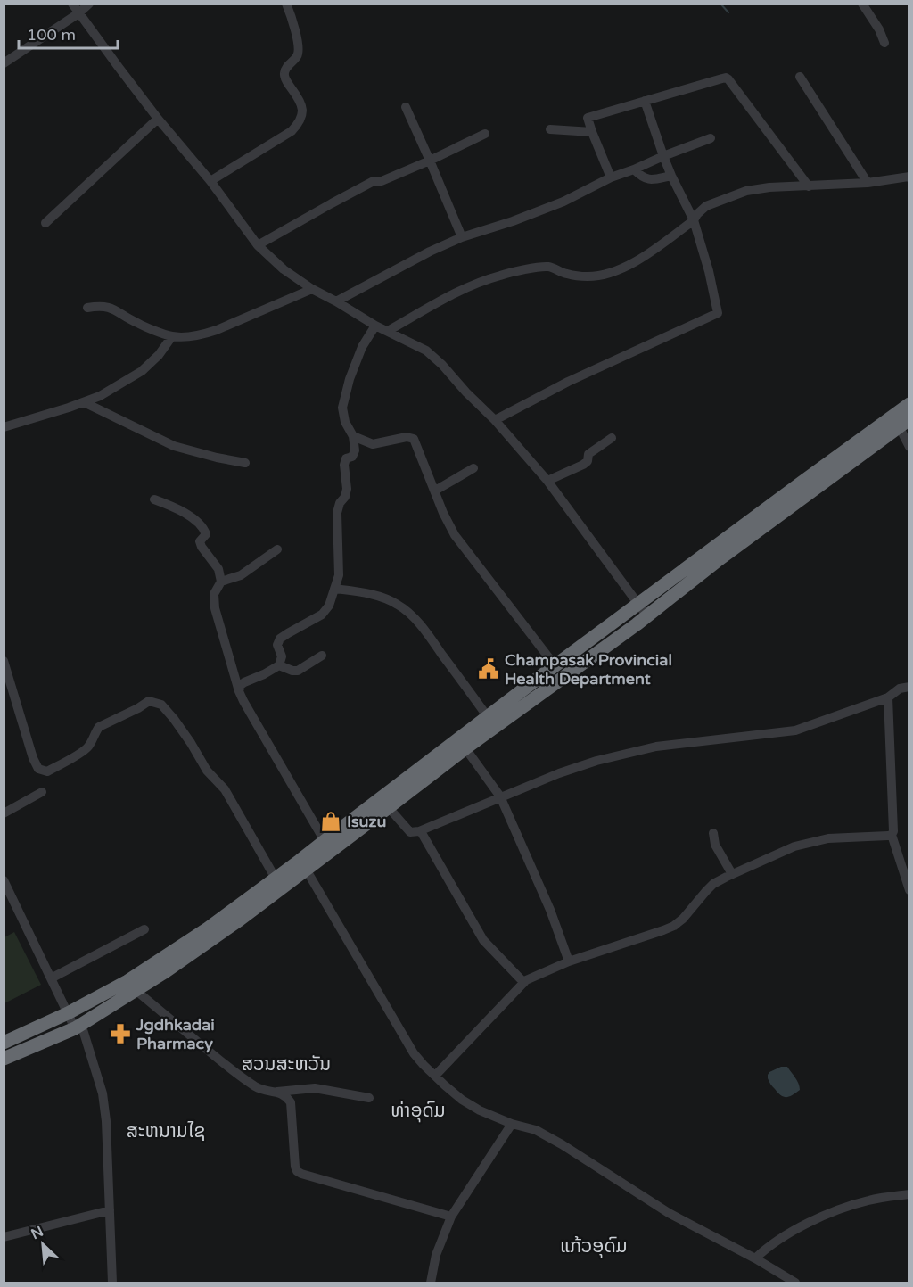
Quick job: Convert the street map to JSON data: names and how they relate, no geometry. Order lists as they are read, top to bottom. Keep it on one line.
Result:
{"districts":["ສວນສະຫວັນ","ທ່າອຸດົມ","ສະຫນາມໄຊ","ແກ້ວອຸດົມ"],"places":{"public building":["Champasak Provincial Health Department"],"shop":["Isuzu"],"pharmacy":["Jgdhkadai Pharmacy"]},"scale_bar":"100 m","north":"top left"}
